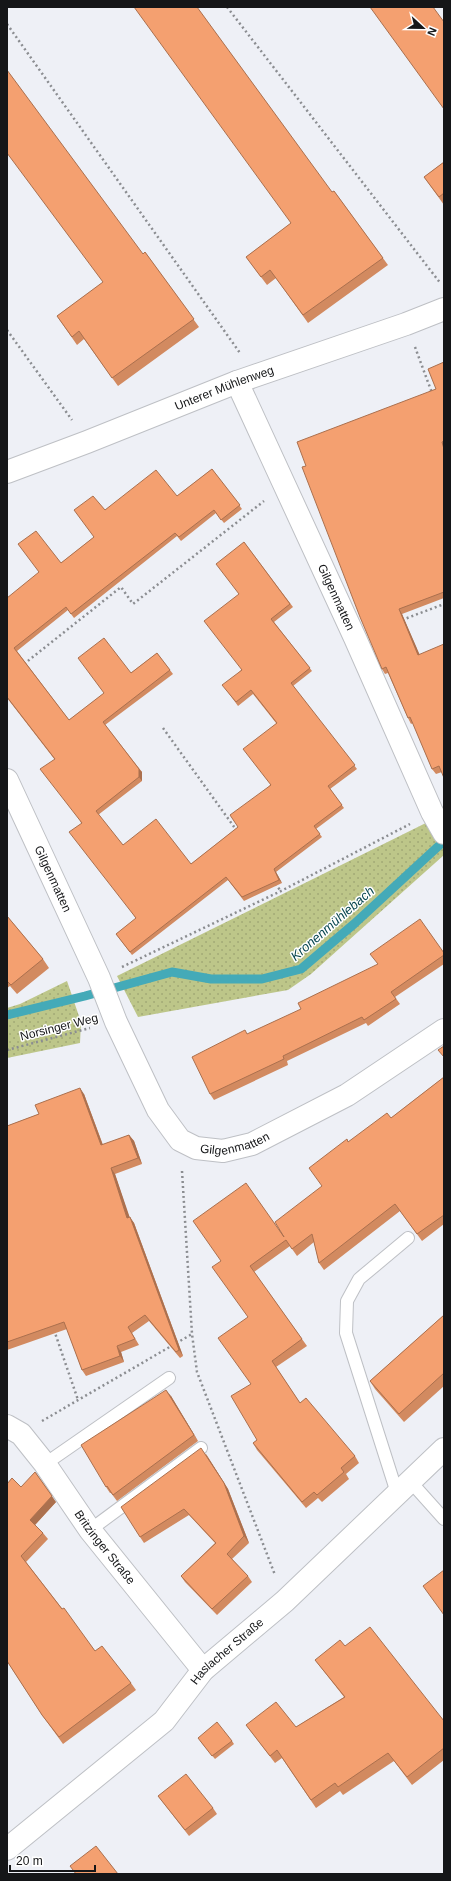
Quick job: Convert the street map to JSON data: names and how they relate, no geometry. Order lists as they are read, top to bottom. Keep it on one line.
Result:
{"streets":{"street":["Unterer Mühlenweg","Gilgenmatten","Britzinger Straße","Haslacher Straße"],"path":["Norsinger Weg"]},"crossings":[["Unterer Mühlenweg","Gilgenmatten"],["Gilgenmatten","Norsinger Weg"],["Britzinger Straße","Haslacher Straße"]],"water":["Kronenmühlebach"],"scale_bar":"20 m","north":"right"}
